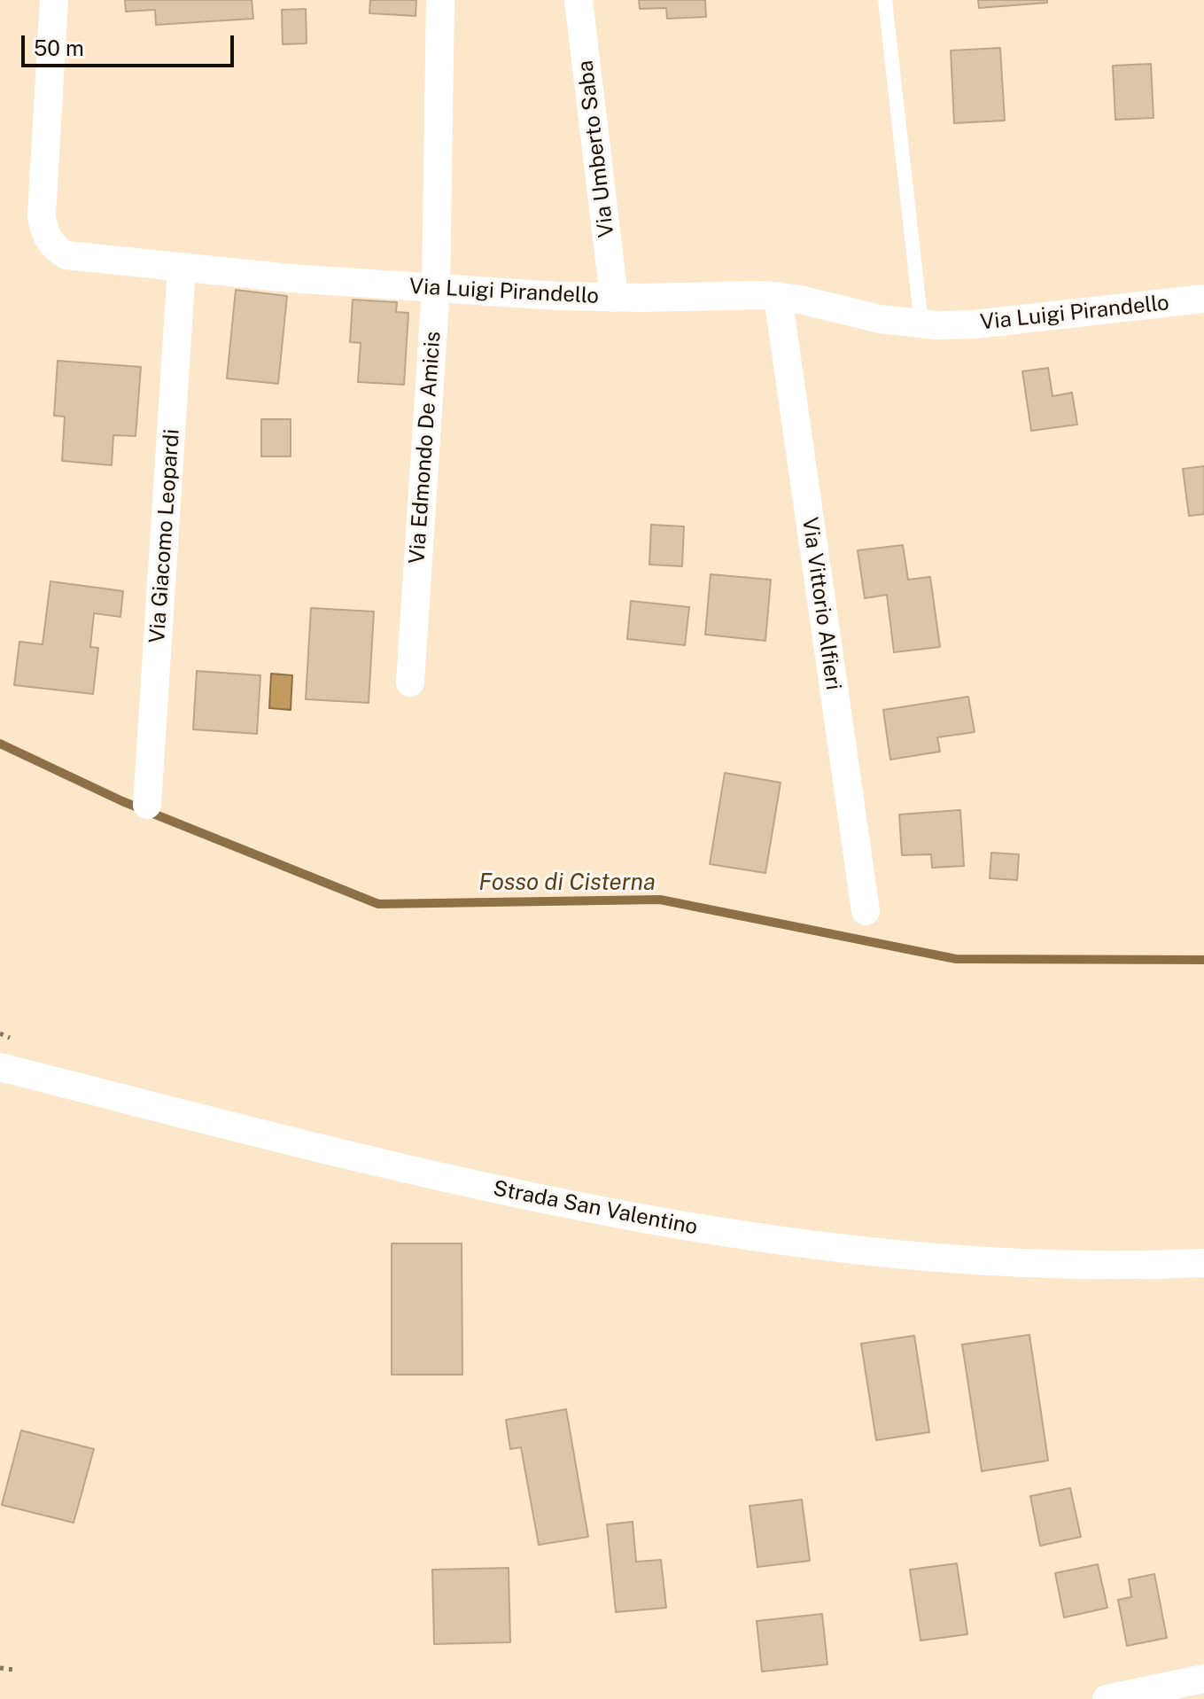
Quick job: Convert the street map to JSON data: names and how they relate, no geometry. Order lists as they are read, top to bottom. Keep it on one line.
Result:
{"streets":{"street":["Via Umberto Saba","Via Luigi Pirandello","Via Edmondo De Amicis","Via Giacomo Leopardi","Via Vittorio Alfieri","Strada San Valentino"]},"crossings":[["Via Umberto Saba","Via Luigi Pirandello"],["Via Luigi Pirandello","Via Edmondo De Amicis"],["Via Luigi Pirandello","Via Giacomo Leopardi"],["Via Luigi Pirandello","Via Vittorio Alfieri"]],"water":["Fosso di Cisterna"],"scale_bar":"50 m"}
